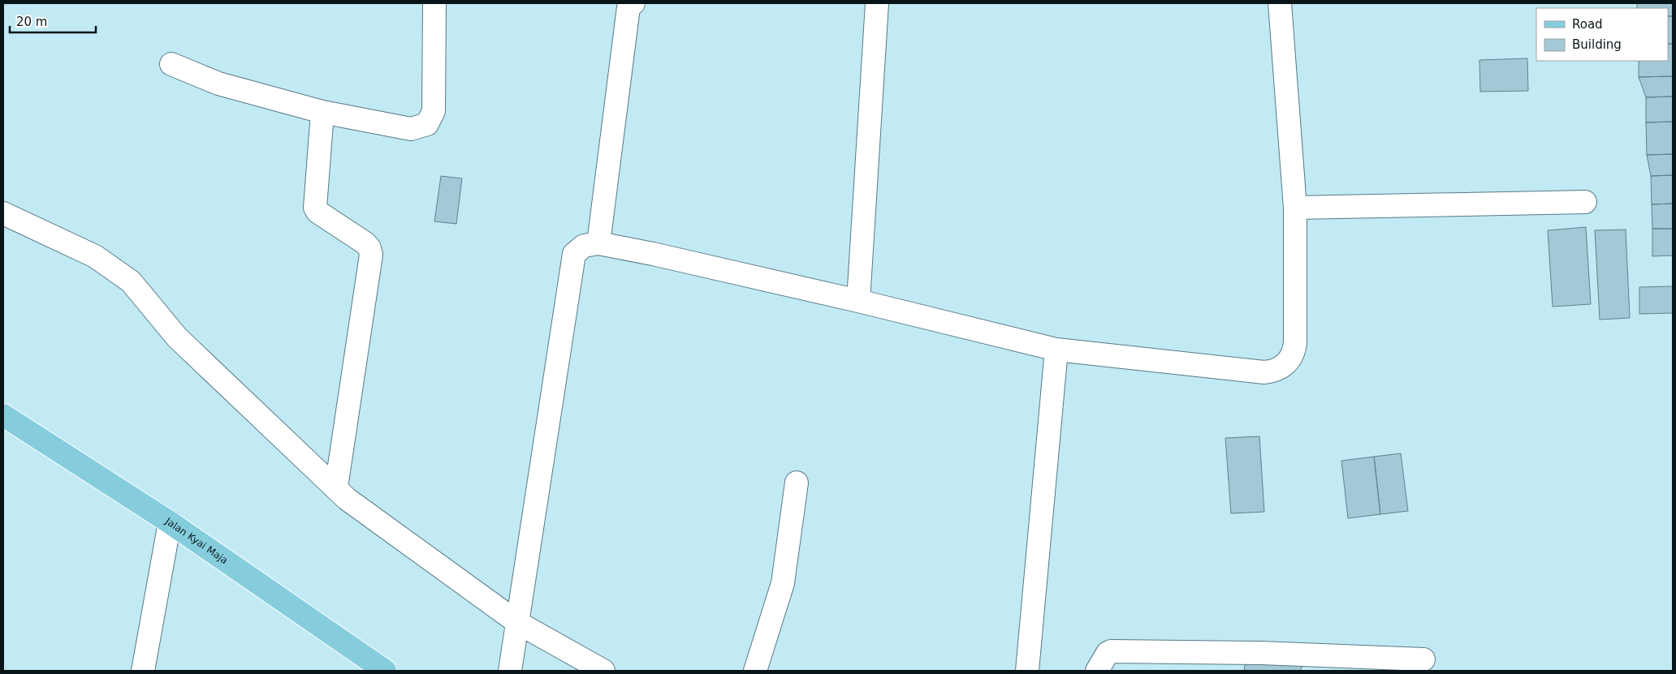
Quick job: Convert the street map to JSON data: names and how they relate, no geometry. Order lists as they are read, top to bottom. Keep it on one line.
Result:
{"streets":{"main road":["Jalan Kyai Maja"]},"legend":["Road","Building"],"scale_bar":"20 m"}
